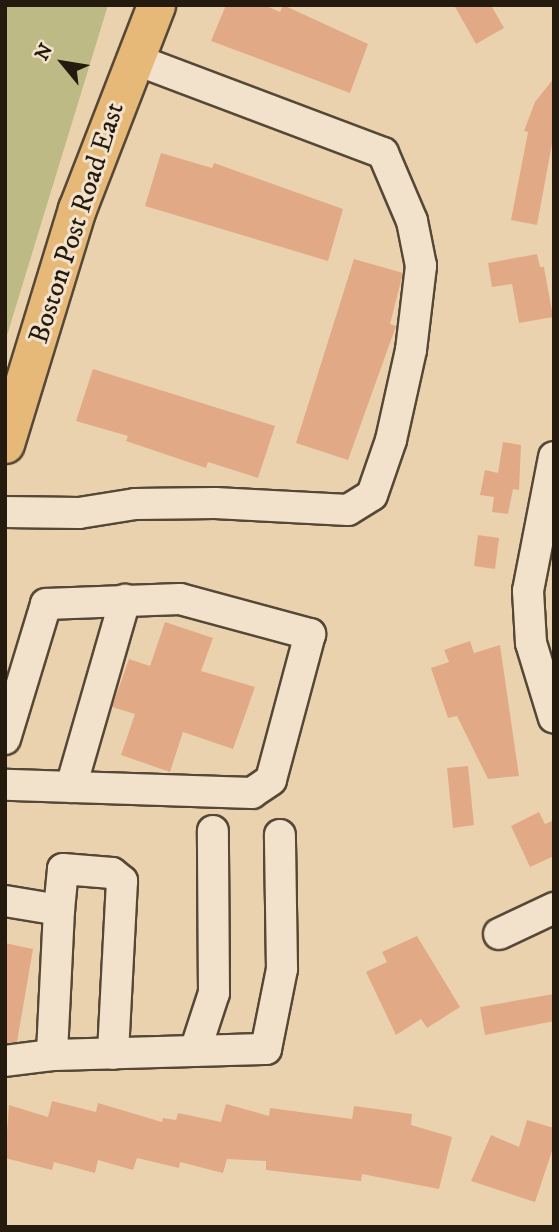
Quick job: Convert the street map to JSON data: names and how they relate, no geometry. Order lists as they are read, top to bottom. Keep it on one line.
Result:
{"streets":{"main road":["Boston Post Road East"]},"north":"top left"}
